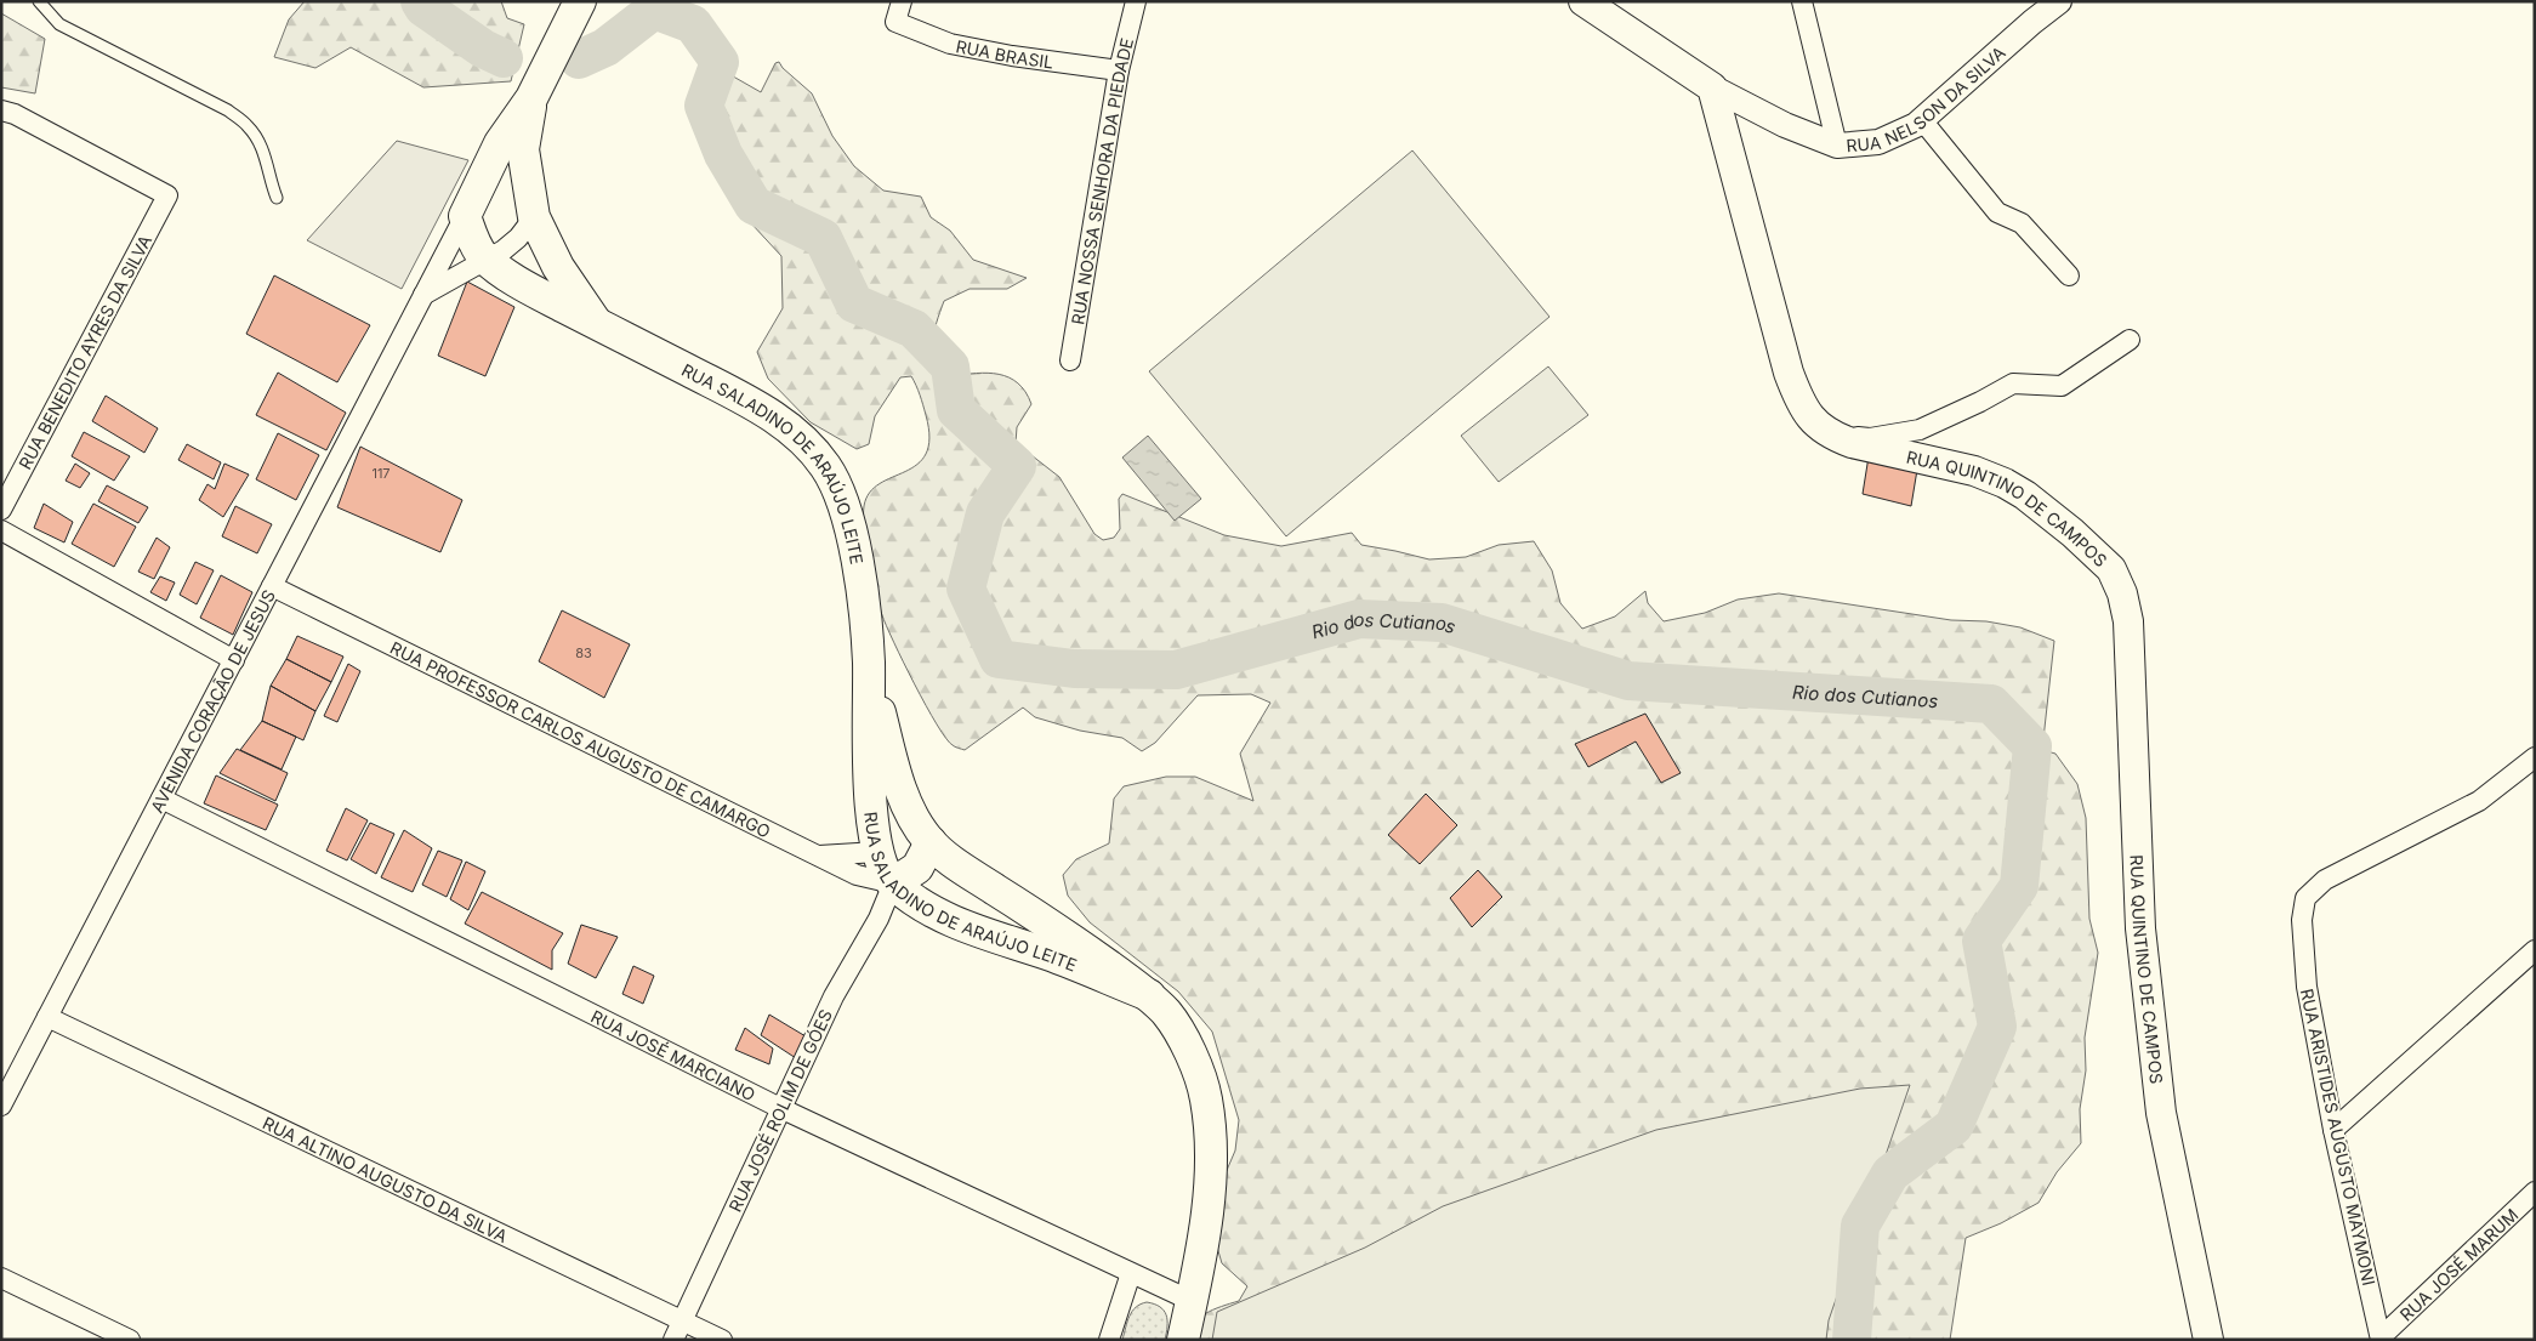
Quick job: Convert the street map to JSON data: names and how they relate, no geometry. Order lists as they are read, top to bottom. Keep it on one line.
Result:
{"streets":{"main road":["RUA SALADINO DE ARAÚJO LEITE","RUA QUINTINO DE CAMPOS","AVENIDA CORAÇÃO DE JESUS"],"street":["RUA BRASIL","RUA NELSON DA SILVA","RUA NOSSA SENHORA DA PIEDADE","RUA BENEDITO AYRES DA SILVA","RUA PROFESSOR CARLOS AUGUSTO DE CAMARGO","RUA JOSÉ MARCIANO","RUA JOSÉ ROLIM DE GÓES","RUA ARISTIDES AUGUSTO MAYMONI","RUA ALTINO AUGUSTO DA SILVA","RUA JOSÉ MARUM"]},"crossings":[["RUA BRASIL","RUA NOSSA SENHORA DA PIEDADE"],["RUA NELSON DA SILVA","RUA QUINTINO DE CAMPOS"],["RUA SALADINO DE ARAÚJO LEITE","AVENIDA CORAÇÃO DE JESUS"],["RUA SALADINO DE ARAÚJO LEITE","RUA PROFESSOR CARLOS AUGUSTO DE CAMARGO"],["RUA SALADINO DE ARAÚJO LEITE","RUA JOSÉ MARCIANO"],["RUA SALADINO DE ARAÚJO LEITE","RUA JOSÉ ROLIM DE GÓES"],["AVENIDA CORAÇÃO DE JESUS","RUA PROFESSOR CARLOS AUGUSTO DE CAMARGO"],["AVENIDA CORAÇÃO DE JESUS","RUA JOSÉ MARCIANO"],["AVENIDA CORAÇÃO DE JESUS","RUA ALTINO AUGUSTO DA SILVA"],["RUA PROFESSOR CARLOS AUGUSTO DE CAMARGO","RUA JOSÉ ROLIM DE GÓES"],["RUA JOSÉ MARCIANO","RUA JOSÉ ROLIM DE GÓES"],["RUA JOSÉ ROLIM DE GÓES","RUA ALTINO AUGUSTO DA SILVA"],["RUA ARISTIDES AUGUSTO MAYMONI","RUA JOSÉ MARUM"]],"water":["Rio dos Cutianos"],"house_numbers":["117","83"]}
